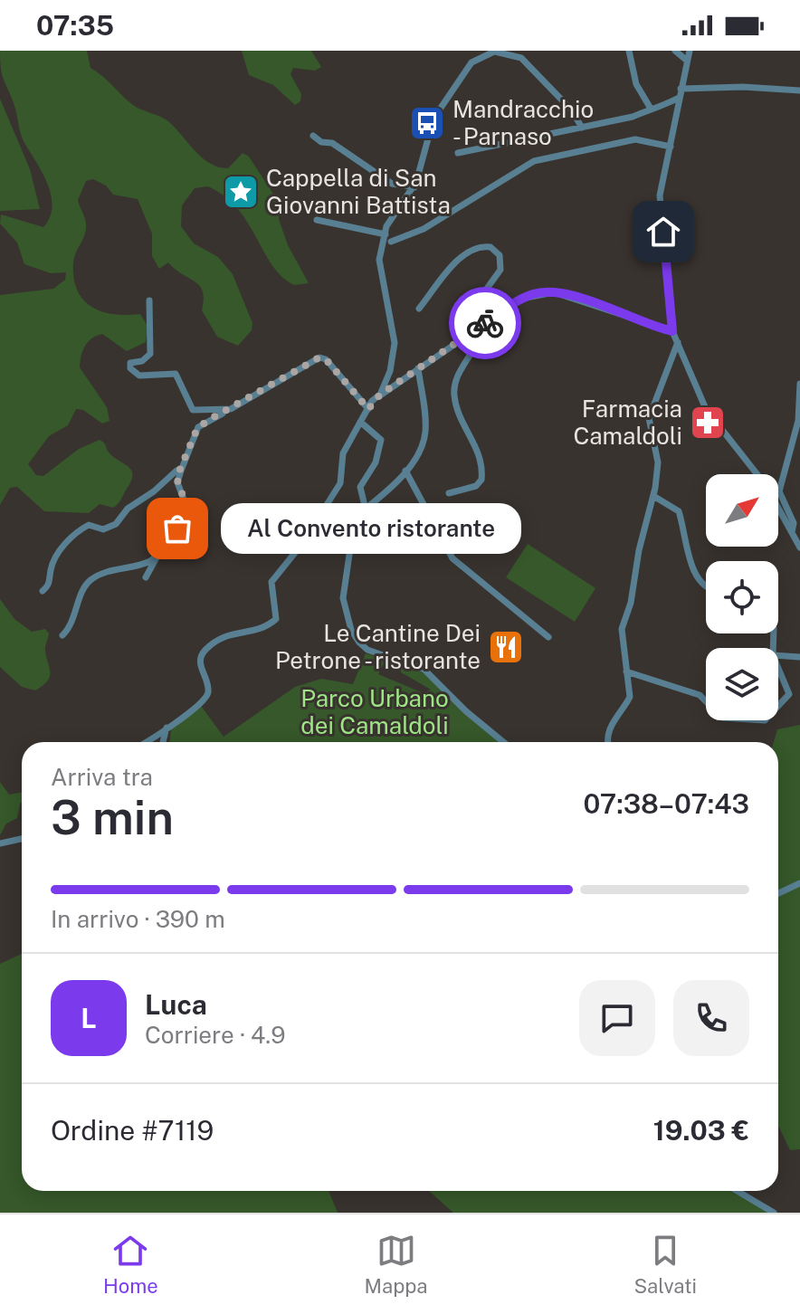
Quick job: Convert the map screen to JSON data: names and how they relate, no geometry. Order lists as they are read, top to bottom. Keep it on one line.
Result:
{"parks":["Parco Urbano dei Camaldoli"],"places":{"bus stop":["Mandracchio - Parnaso"],"place":["Cappella di San Giovanni Battista"],"pharmacy":["Farmacia Camaldoli"],"other":["Al Convento ristorante"],"restaurant":["Le Cantine Dei Petrone - ristorante"]},"north":"top right","page":{"status":"07:35","bubble":"Al Convento ristorante","heading":["3 min","Arriva tra","07:38–07:43"],"panel":["Luca","Corriere · 4.9","Ordine #7119","19.03 €"],"bar":"In arrivo · 390 m","round":"L","tabs":["Home","Mappa","Salvati"]}}
